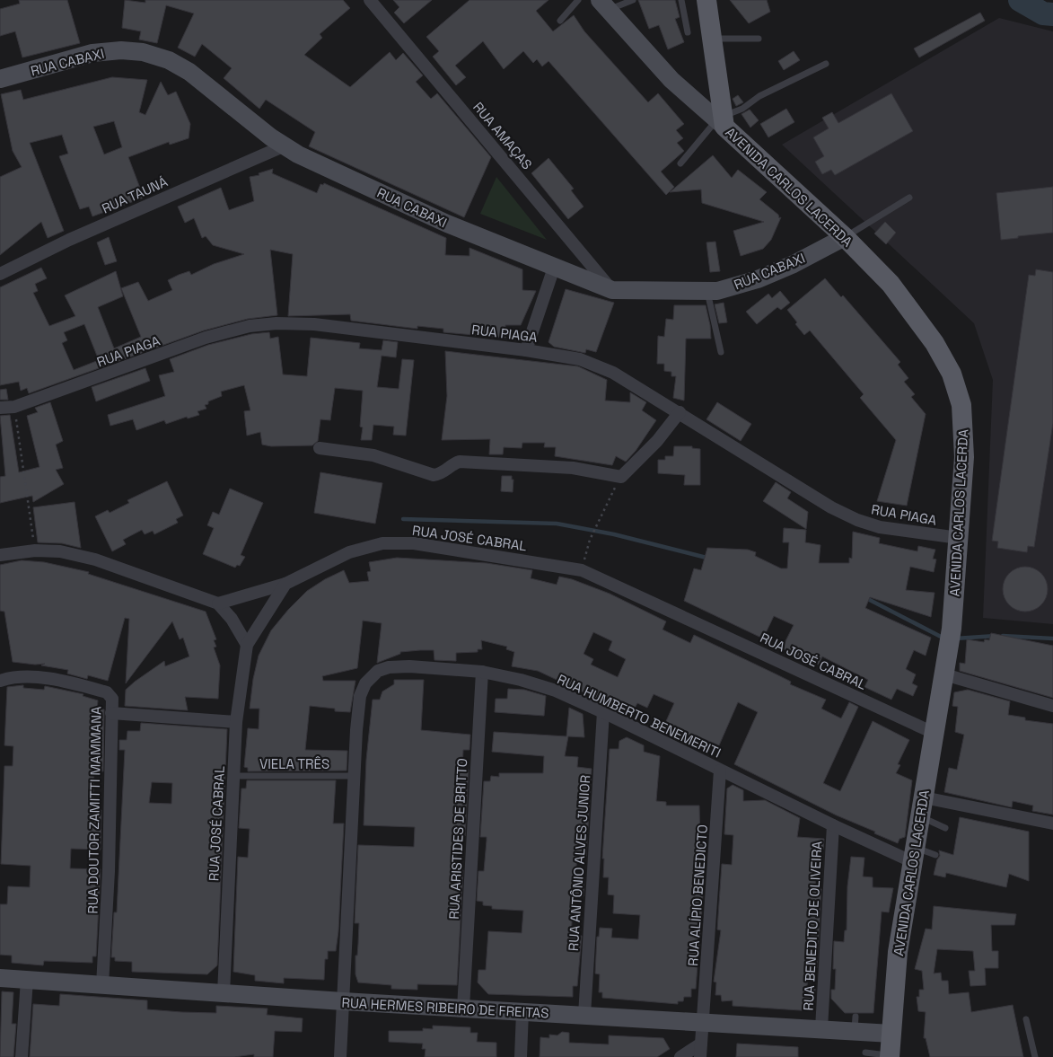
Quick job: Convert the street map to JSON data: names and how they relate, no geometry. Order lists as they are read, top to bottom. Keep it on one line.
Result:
{"streets":{"main road":["AVENIDA CARLOS LACERDA"],"street":["RUA CABAXI","RUA AMAÇAS","RUA TAUNÁ","RUA PIAGA","RUA JOSÉ CABRAL","RUA HUMBERTO BENEMERITI","RUA DOUTOR ZAMITTI MAMMANA","RUA ARISTIDES DE BRITTO","RUA ANTÔNIO ALVES JUNIOR","RUA ALÍPIO BENEDICTO","RUA BENEDITO DE OLIVEIRA","RUA HERMES RIBEIRO DE FREITAS"],"lane":["VIELA TRÊS"]},"crossings":[["RUA CABAXI","RUA AMAÇAS"],["RUA CABAXI","AVENIDA CARLOS LACERDA"],["RUA CABAXI","RUA TAUNÁ"],["AVENIDA CARLOS LACERDA","RUA PIAGA"],["AVENIDA CARLOS LACERDA","RUA JOSÉ CABRAL"],["AVENIDA CARLOS LACERDA","RUA HUMBERTO BENEMERITI"],["AVENIDA CARLOS LACERDA","RUA HERMES RIBEIRO DE FREITAS"],["RUA JOSÉ CABRAL","VIELA TRÊS"],["RUA JOSÉ CABRAL","RUA HERMES RIBEIRO DE FREITAS"],["RUA HUMBERTO BENEMERITI","VIELA TRÊS"],["RUA HUMBERTO BENEMERITI","RUA ARISTIDES DE BRITTO"],["RUA HUMBERTO BENEMERITI","RUA ANTÔNIO ALVES JUNIOR"],["RUA HUMBERTO BENEMERITI","RUA ALÍPIO BENEDICTO"],["RUA HUMBERTO BENEMERITI","RUA BENEDITO DE OLIVEIRA"],["RUA HUMBERTO BENEMERITI","RUA HERMES RIBEIRO DE FREITAS"],["RUA DOUTOR ZAMITTI MAMMANA","RUA HERMES RIBEIRO DE FREITAS"],["RUA ARISTIDES DE BRITTO","RUA HERMES RIBEIRO DE FREITAS"],["RUA ANTÔNIO ALVES JUNIOR","RUA HERMES RIBEIRO DE FREITAS"],["RUA ALÍPIO BENEDICTO","RUA HERMES RIBEIRO DE FREITAS"],["RUA BENEDITO DE OLIVEIRA","RUA HERMES RIBEIRO DE FREITAS"]]}
